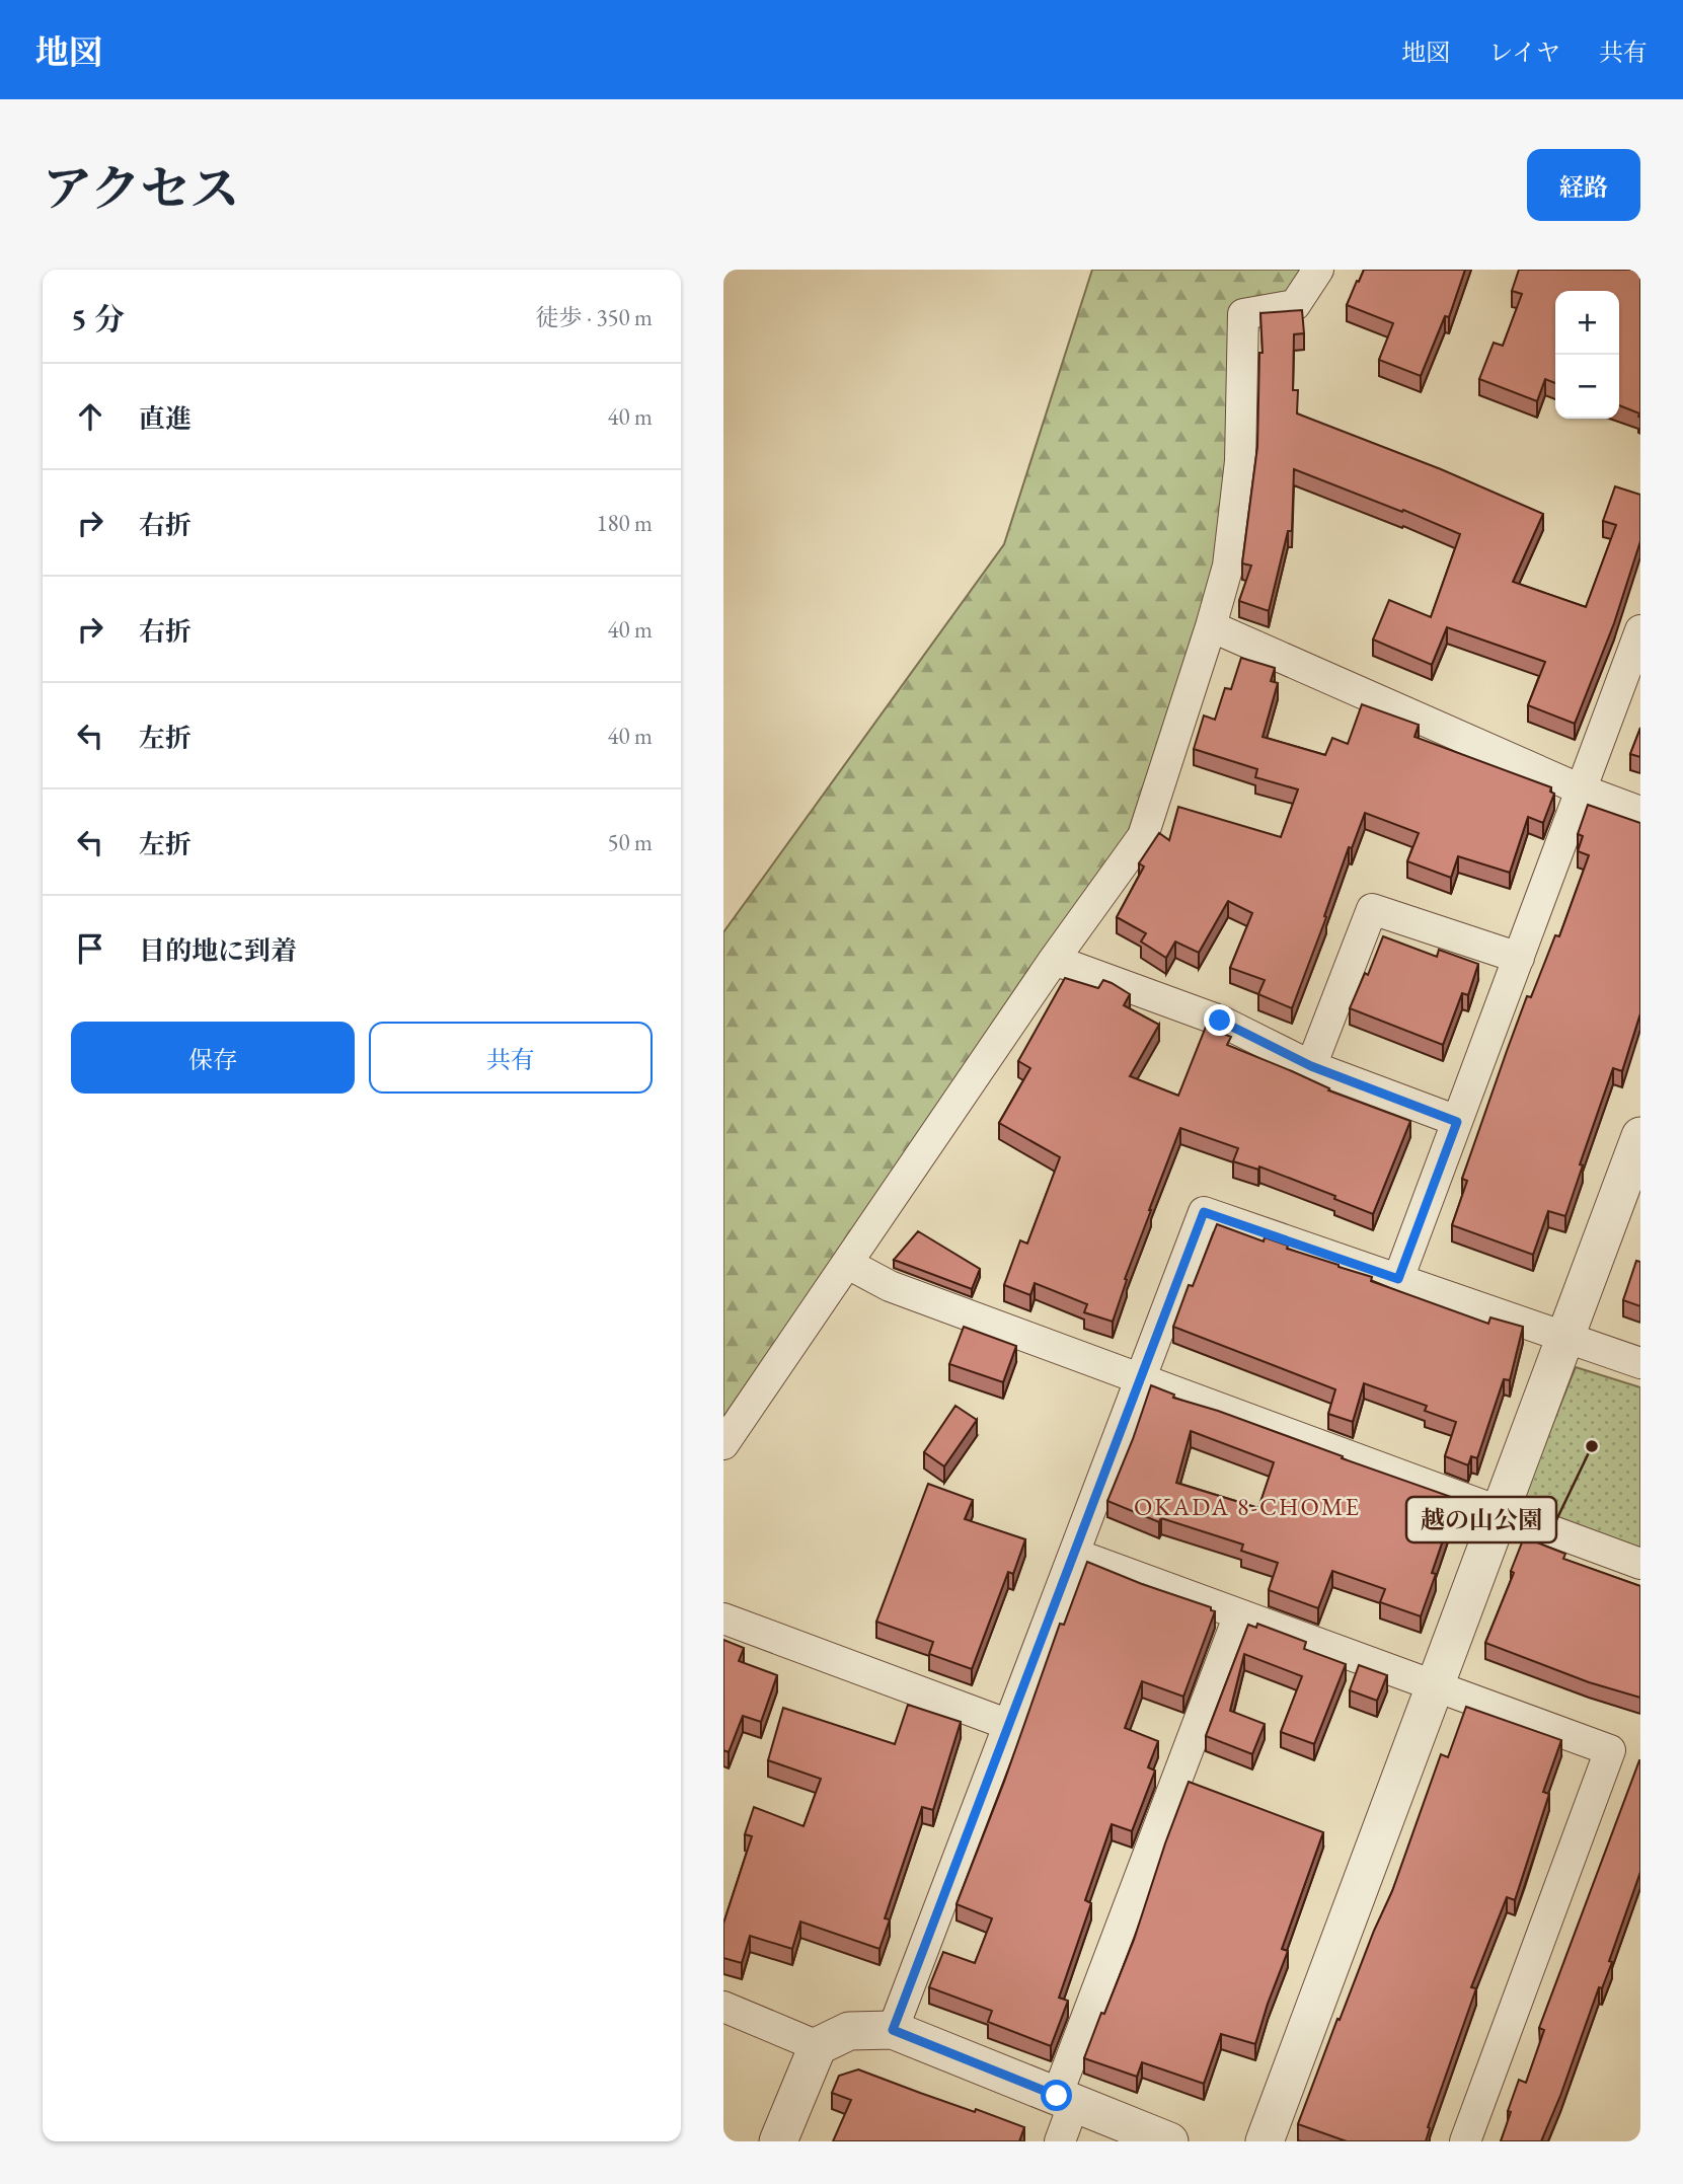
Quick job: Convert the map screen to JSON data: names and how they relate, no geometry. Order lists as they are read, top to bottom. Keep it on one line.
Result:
{"districts":["OKADA 8-CHOME"],"places":["越の山公園"],"page":{"header":"地図","nav":["地図","レイヤ","共有"],"title":"アクセス","buttons":["経路",["保存","共有"]],"heading":["5 分","徒歩 · 350 m"],"map_buttons":["+","−"],"list":[["直進","40 m"],["右折","180 m"],["右折","40 m"],["左折","40 m"],["左折","50 m"],"目的地に到着"]}}
